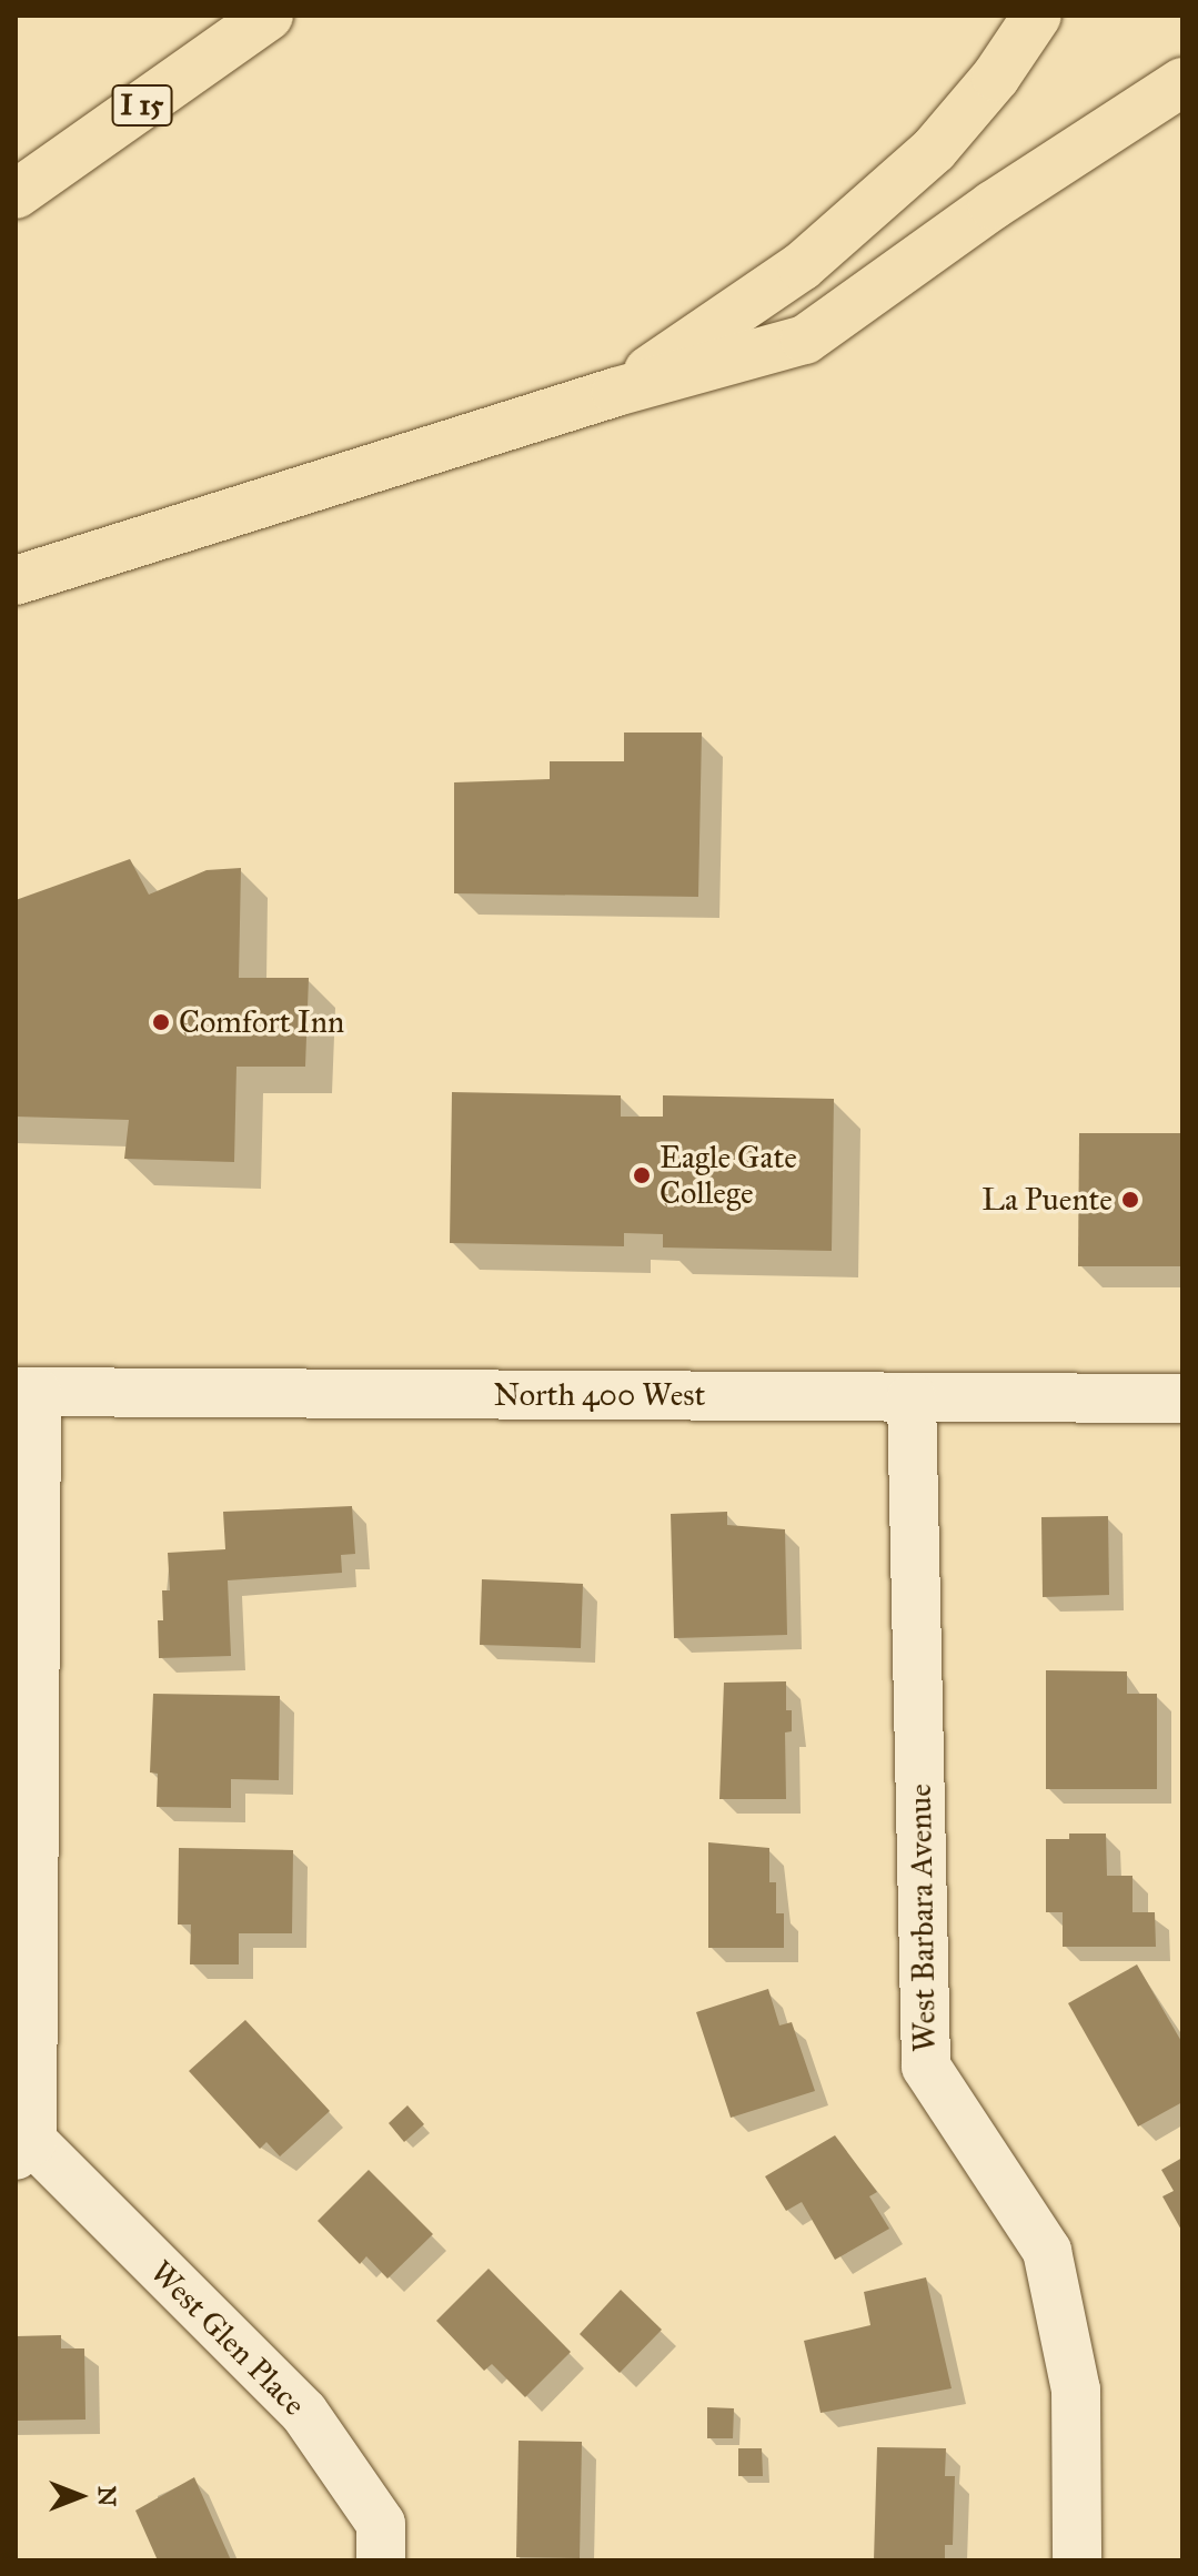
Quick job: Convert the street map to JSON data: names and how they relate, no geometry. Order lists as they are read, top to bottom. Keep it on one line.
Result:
{"streets":{"highway":["I 15"],"street":["North 400 West","West Barbara Avenue","West Glen Place"]},"crossings":[["North 400 West","West Barbara Avenue"]],"places":["Comfort Inn","Eagle Gate College","La Puente"],"north":"right"}
